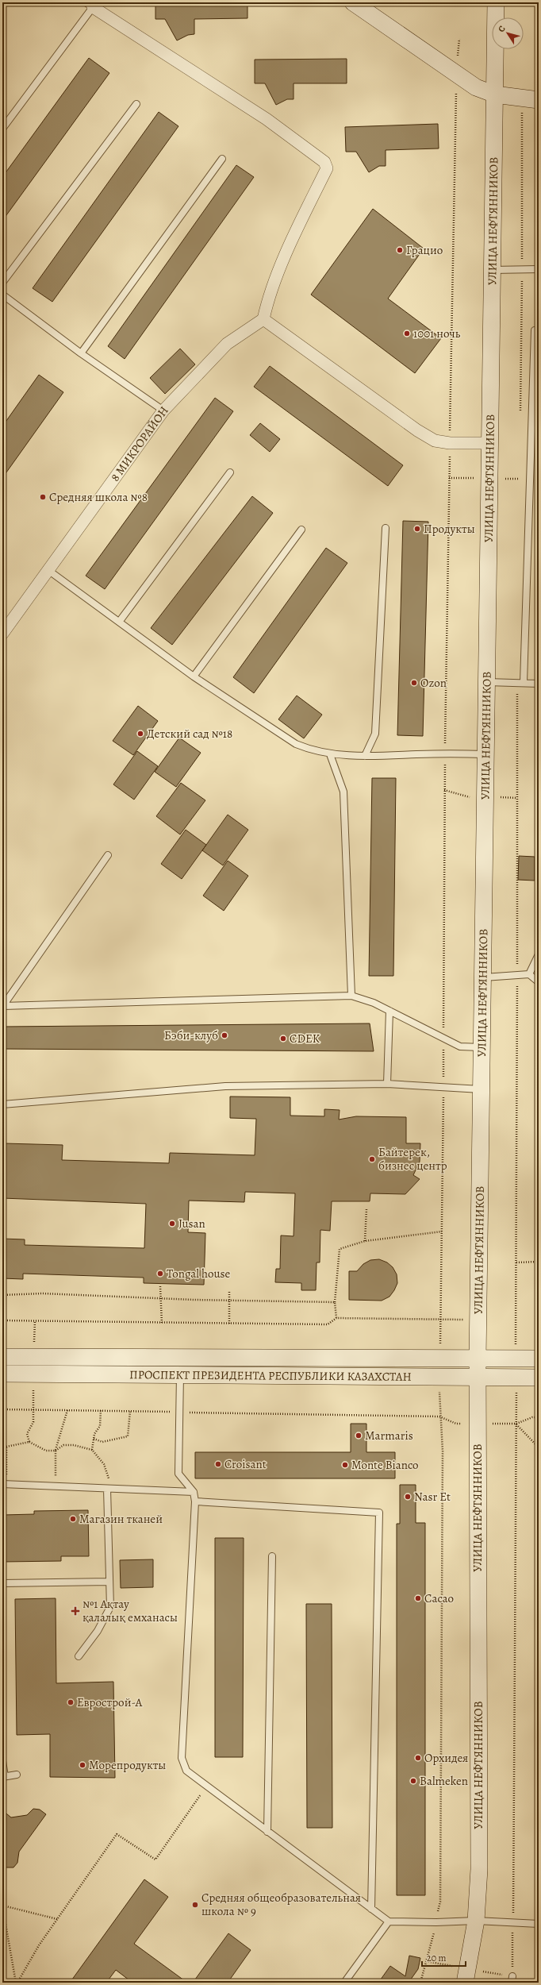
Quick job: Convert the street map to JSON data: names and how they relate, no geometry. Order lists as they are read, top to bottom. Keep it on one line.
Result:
{"streets":{"street":["УЛИЦА НЕФТЯННИКОВ","8 МИКРОРАЙОН","ПРОСПЕКТ ПРЕЗИДЕНТА РЕСПУБЛИКИ КАЗАХСТАН"]},"crossings":[["УЛИЦА НЕФТЯННИКОВ","ПРОСПЕКТ ПРЕЗИДЕНТА РЕСПУБЛИКИ КАЗАХСТАН"]],"places":{"other":["Грацио","1001 ночь","Средняя школа №8","Продукты","Ozon","Детский сад №18","Бэби-клуб","CDEK","Байтерек, бизнес центр","Jusan","Tongal house","Marmaris","Croisant","Monte Bianco","Nasr Et","Магазин тканей","Cacao","Еврострой-А","Орхидея","Морепродукты","Balmeken","Средняя общеобразовательная школа № 9"],"health":["№1 Ақтау қалалық емханасы"]},"scale_bar":"20 m","north":"top left"}
